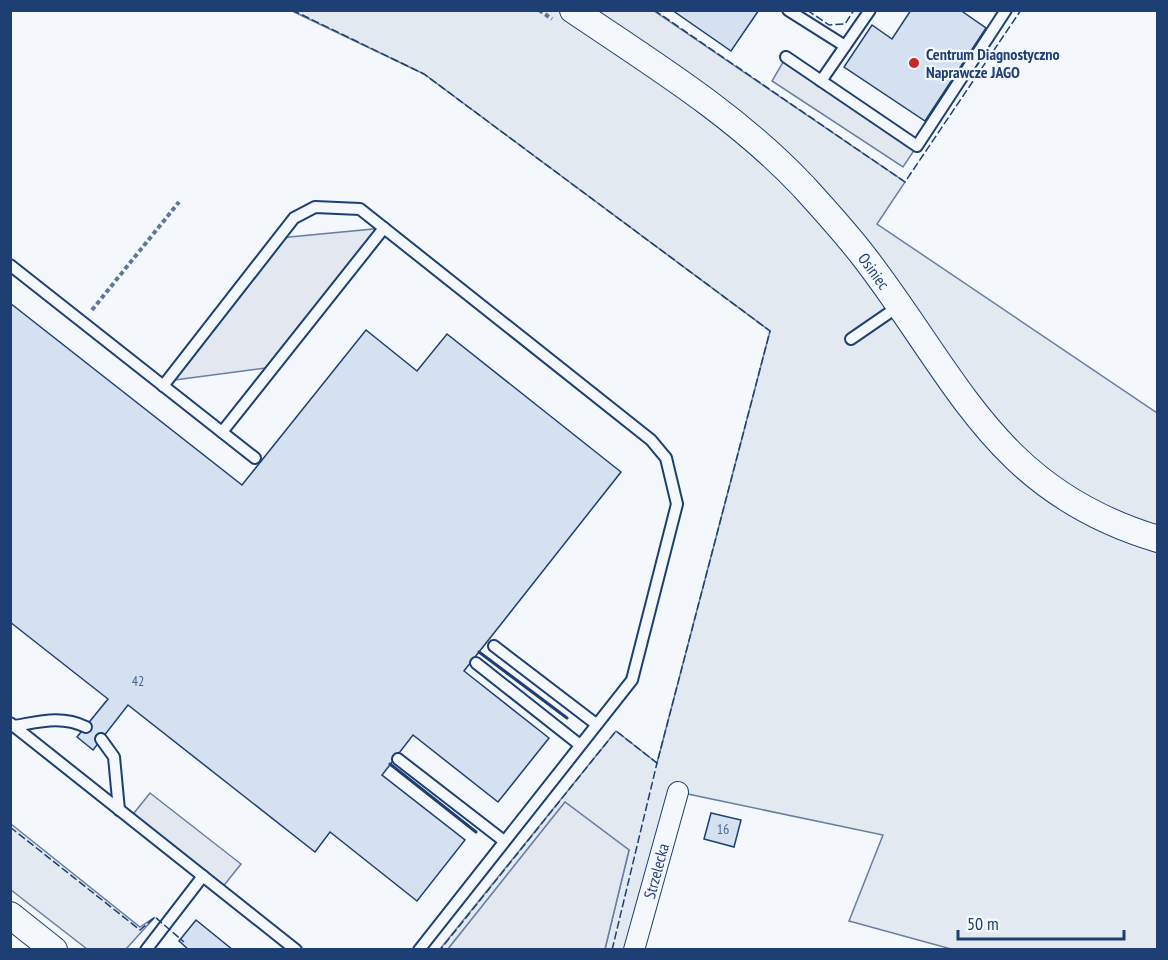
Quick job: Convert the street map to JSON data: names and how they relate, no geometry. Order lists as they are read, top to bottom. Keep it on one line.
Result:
{"streets":{"street":["Osiniec","Strzelecka"]},"places":["Centrum Diagnostyczno Naprawcze JAGO"],"house_numbers":["42","16"],"scale_bar":"50 m"}
